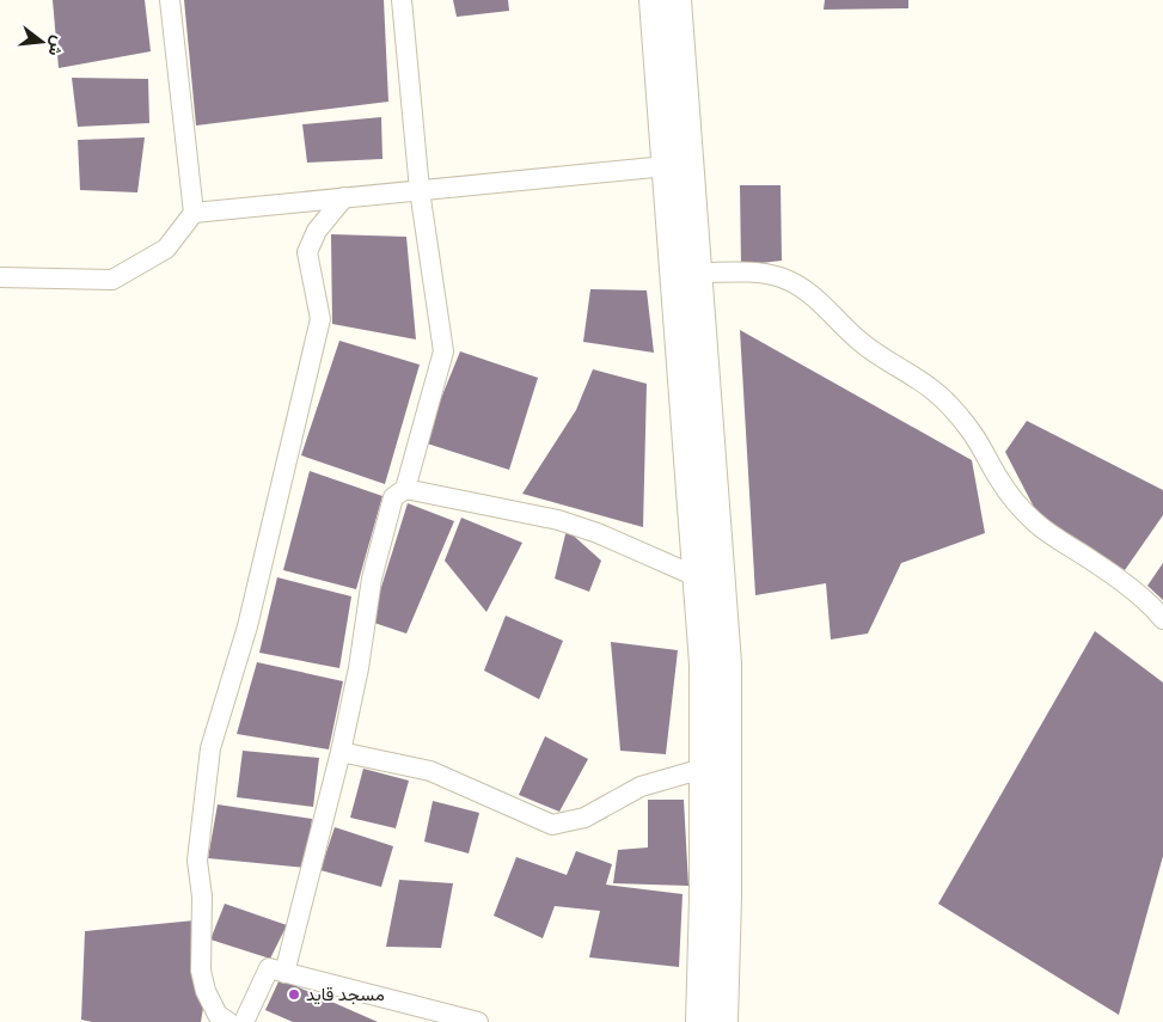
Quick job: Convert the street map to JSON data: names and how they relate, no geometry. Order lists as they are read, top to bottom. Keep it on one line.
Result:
{"places":["مسجد قايد"],"north":"right"}
